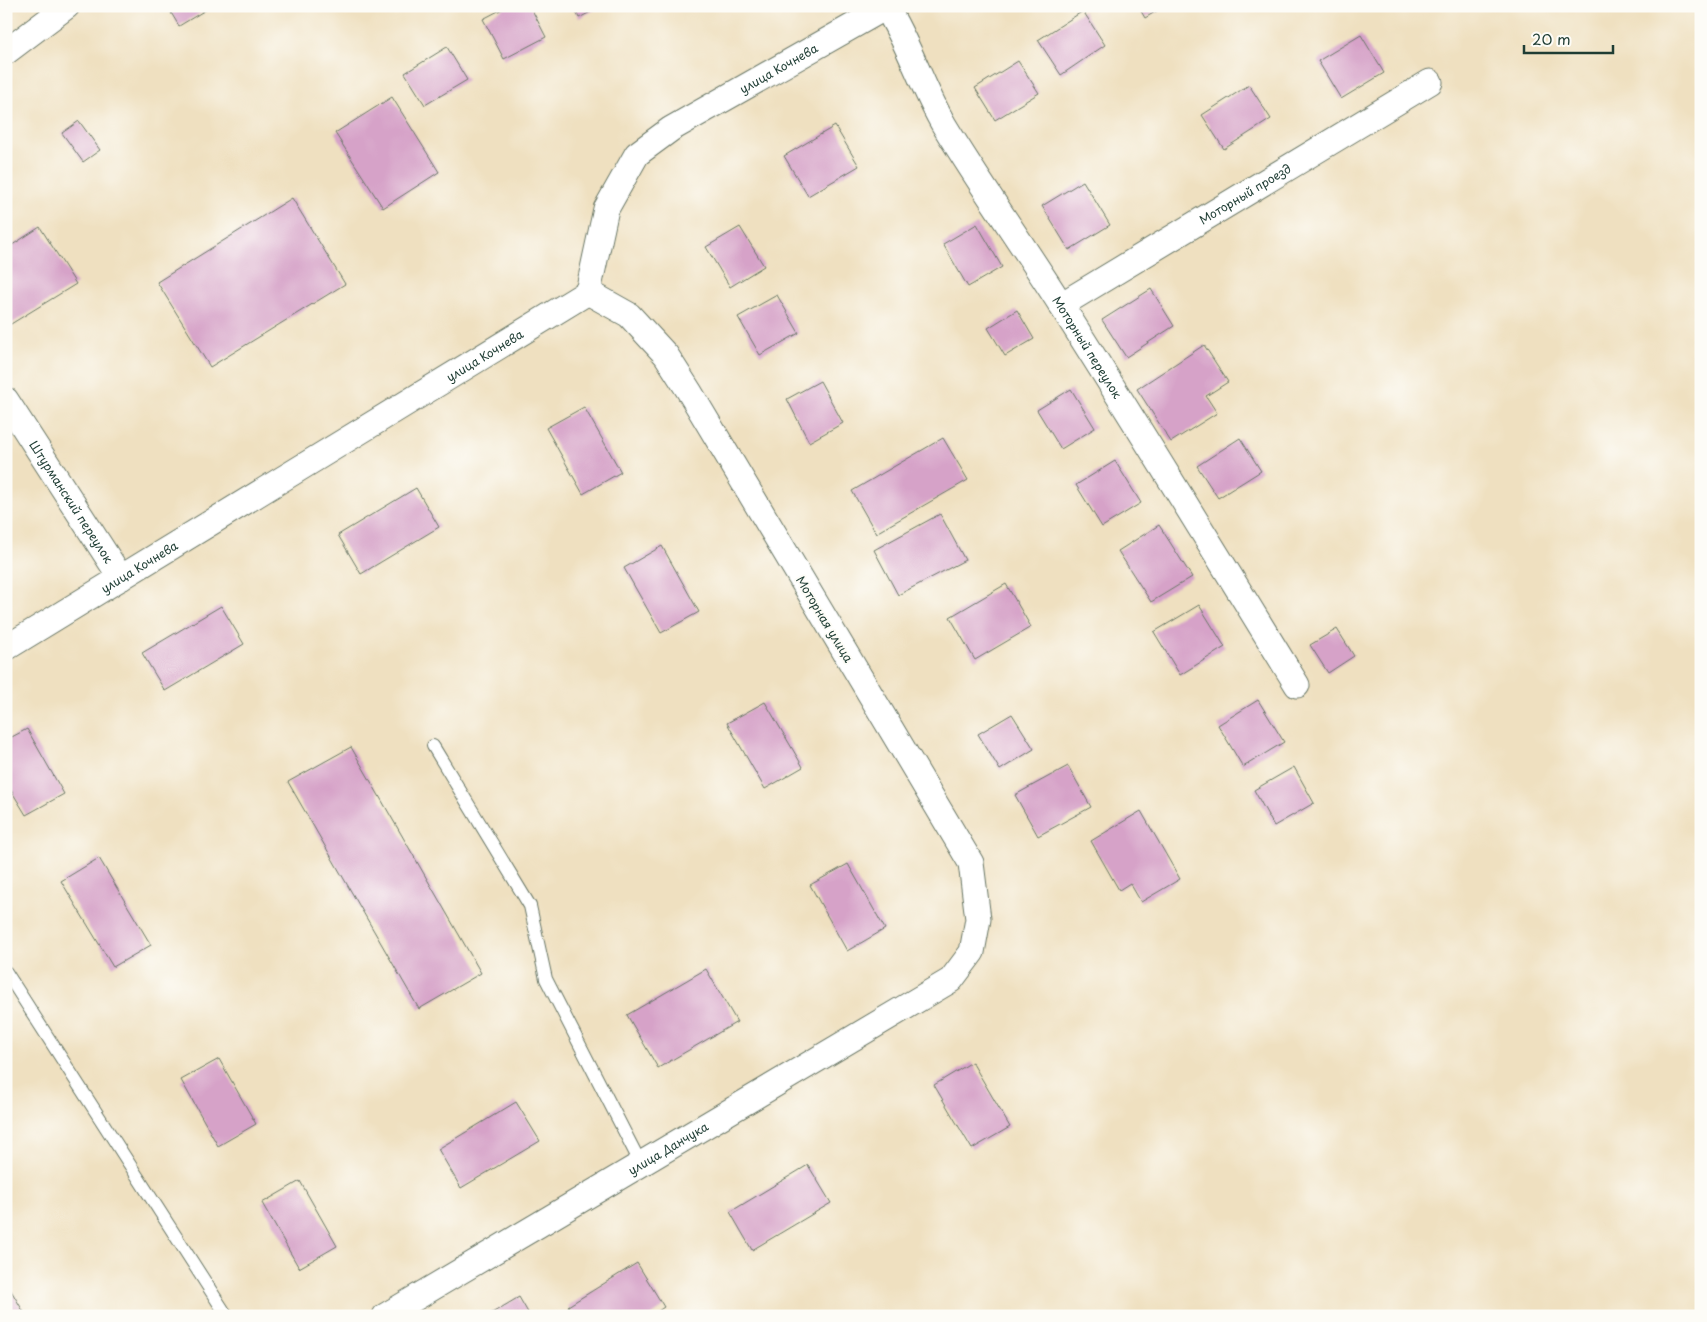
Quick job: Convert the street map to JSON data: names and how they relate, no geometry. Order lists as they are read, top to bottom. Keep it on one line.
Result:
{"streets":{"street":["улица Кочнева","Моторный проезд","Моторный переулок","Штурманский переулок","Моторная улица","улица Данчука"]},"crossings":[["улица Кочнева","Моторный переулок"],["улица Кочнева","Штурманский переулок"],["улица Кочнева","Моторная улица"],["Моторный проезд","Моторный переулок"],["Моторная улица","улица Данчука"]],"scale_bar":"20 m"}
